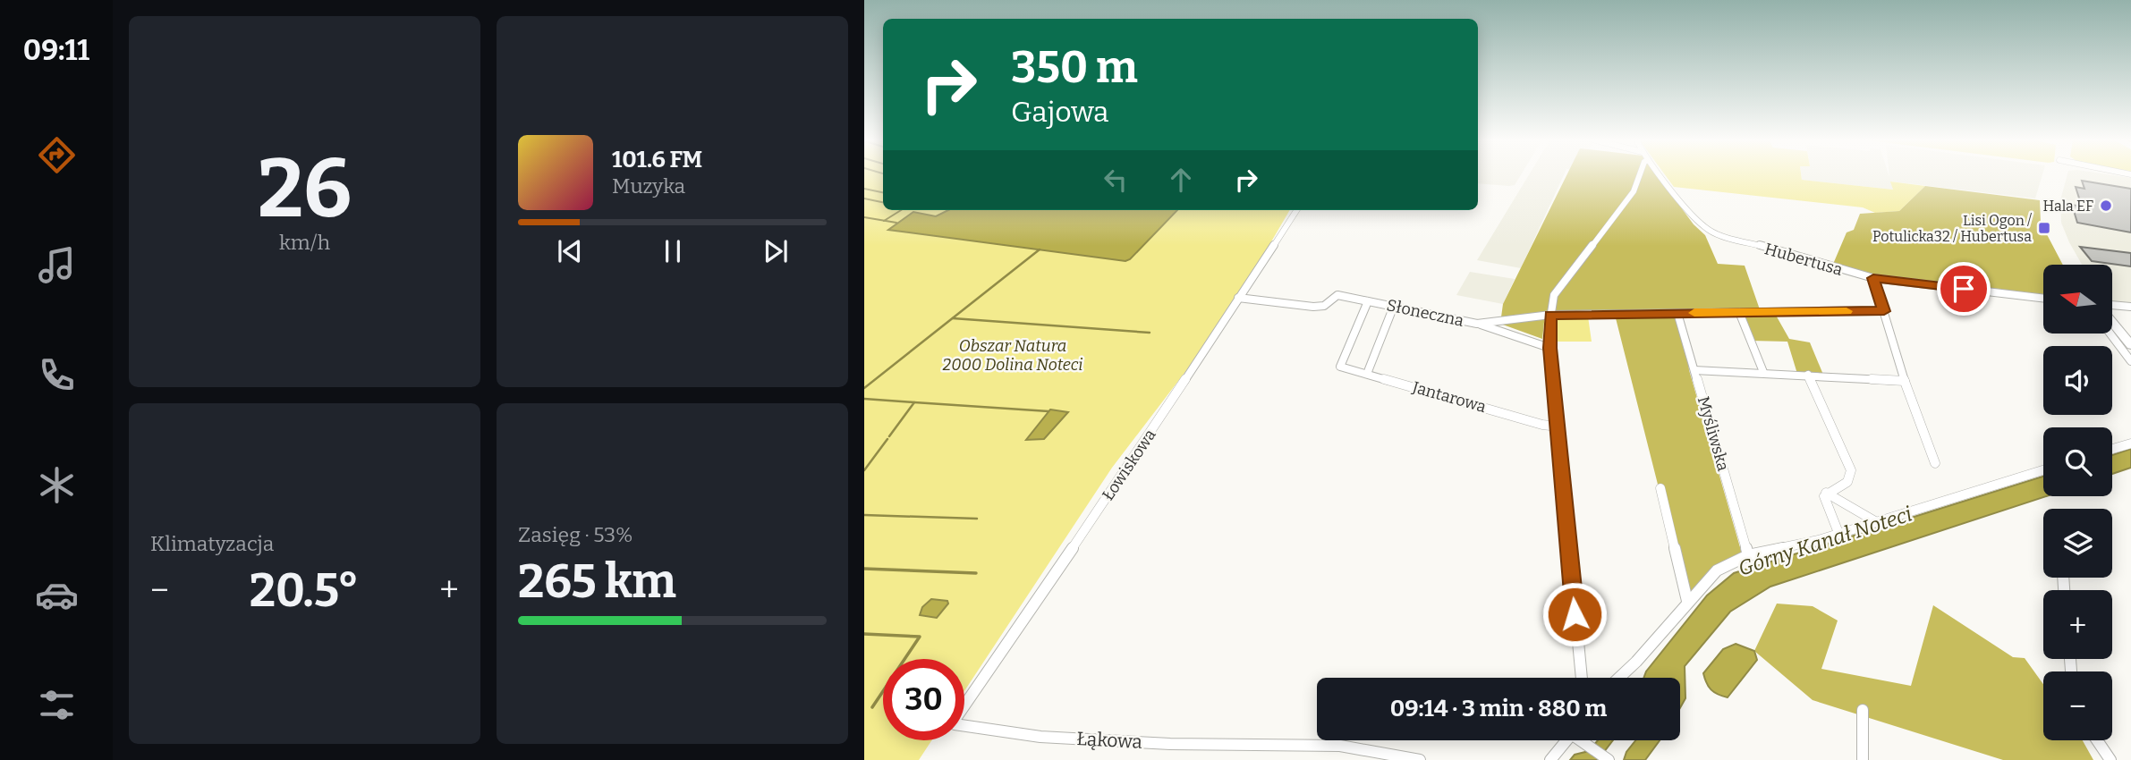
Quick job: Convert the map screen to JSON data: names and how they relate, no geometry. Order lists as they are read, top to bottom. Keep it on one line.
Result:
{"streets":{"street":["Hubertusa","Słoneczna","Jantarowa","Myśliwska","Łowiskowa","Łąkowa"]},"crossings":[["Słoneczna","Jantarowa"],["Słoneczna","Myśliwska"],["Słoneczna","Łowiskowa"]],"water":["Górny Kanał Noteci"],"parks":["Obszar Natura 2000 Dolina Noteci"],"places":{"other":["Hala EF"],"transit":["Lisi Ogon / Potulicka32 / Hubertusa"]},"north":"left","page":{"tabs":"09:11","tile":[["26","km/h"],"Klimatyzacja",["Zasięg · 53%","265 km"]],"turn":["350 m","Gajowa"],"song":["101.6 FM","Muzyka"],"map_buttons":["+","−"],"heat":["−","20.5°","+"],"limit":"30","trip":"09:14 · 3 min · 880 m"}}
